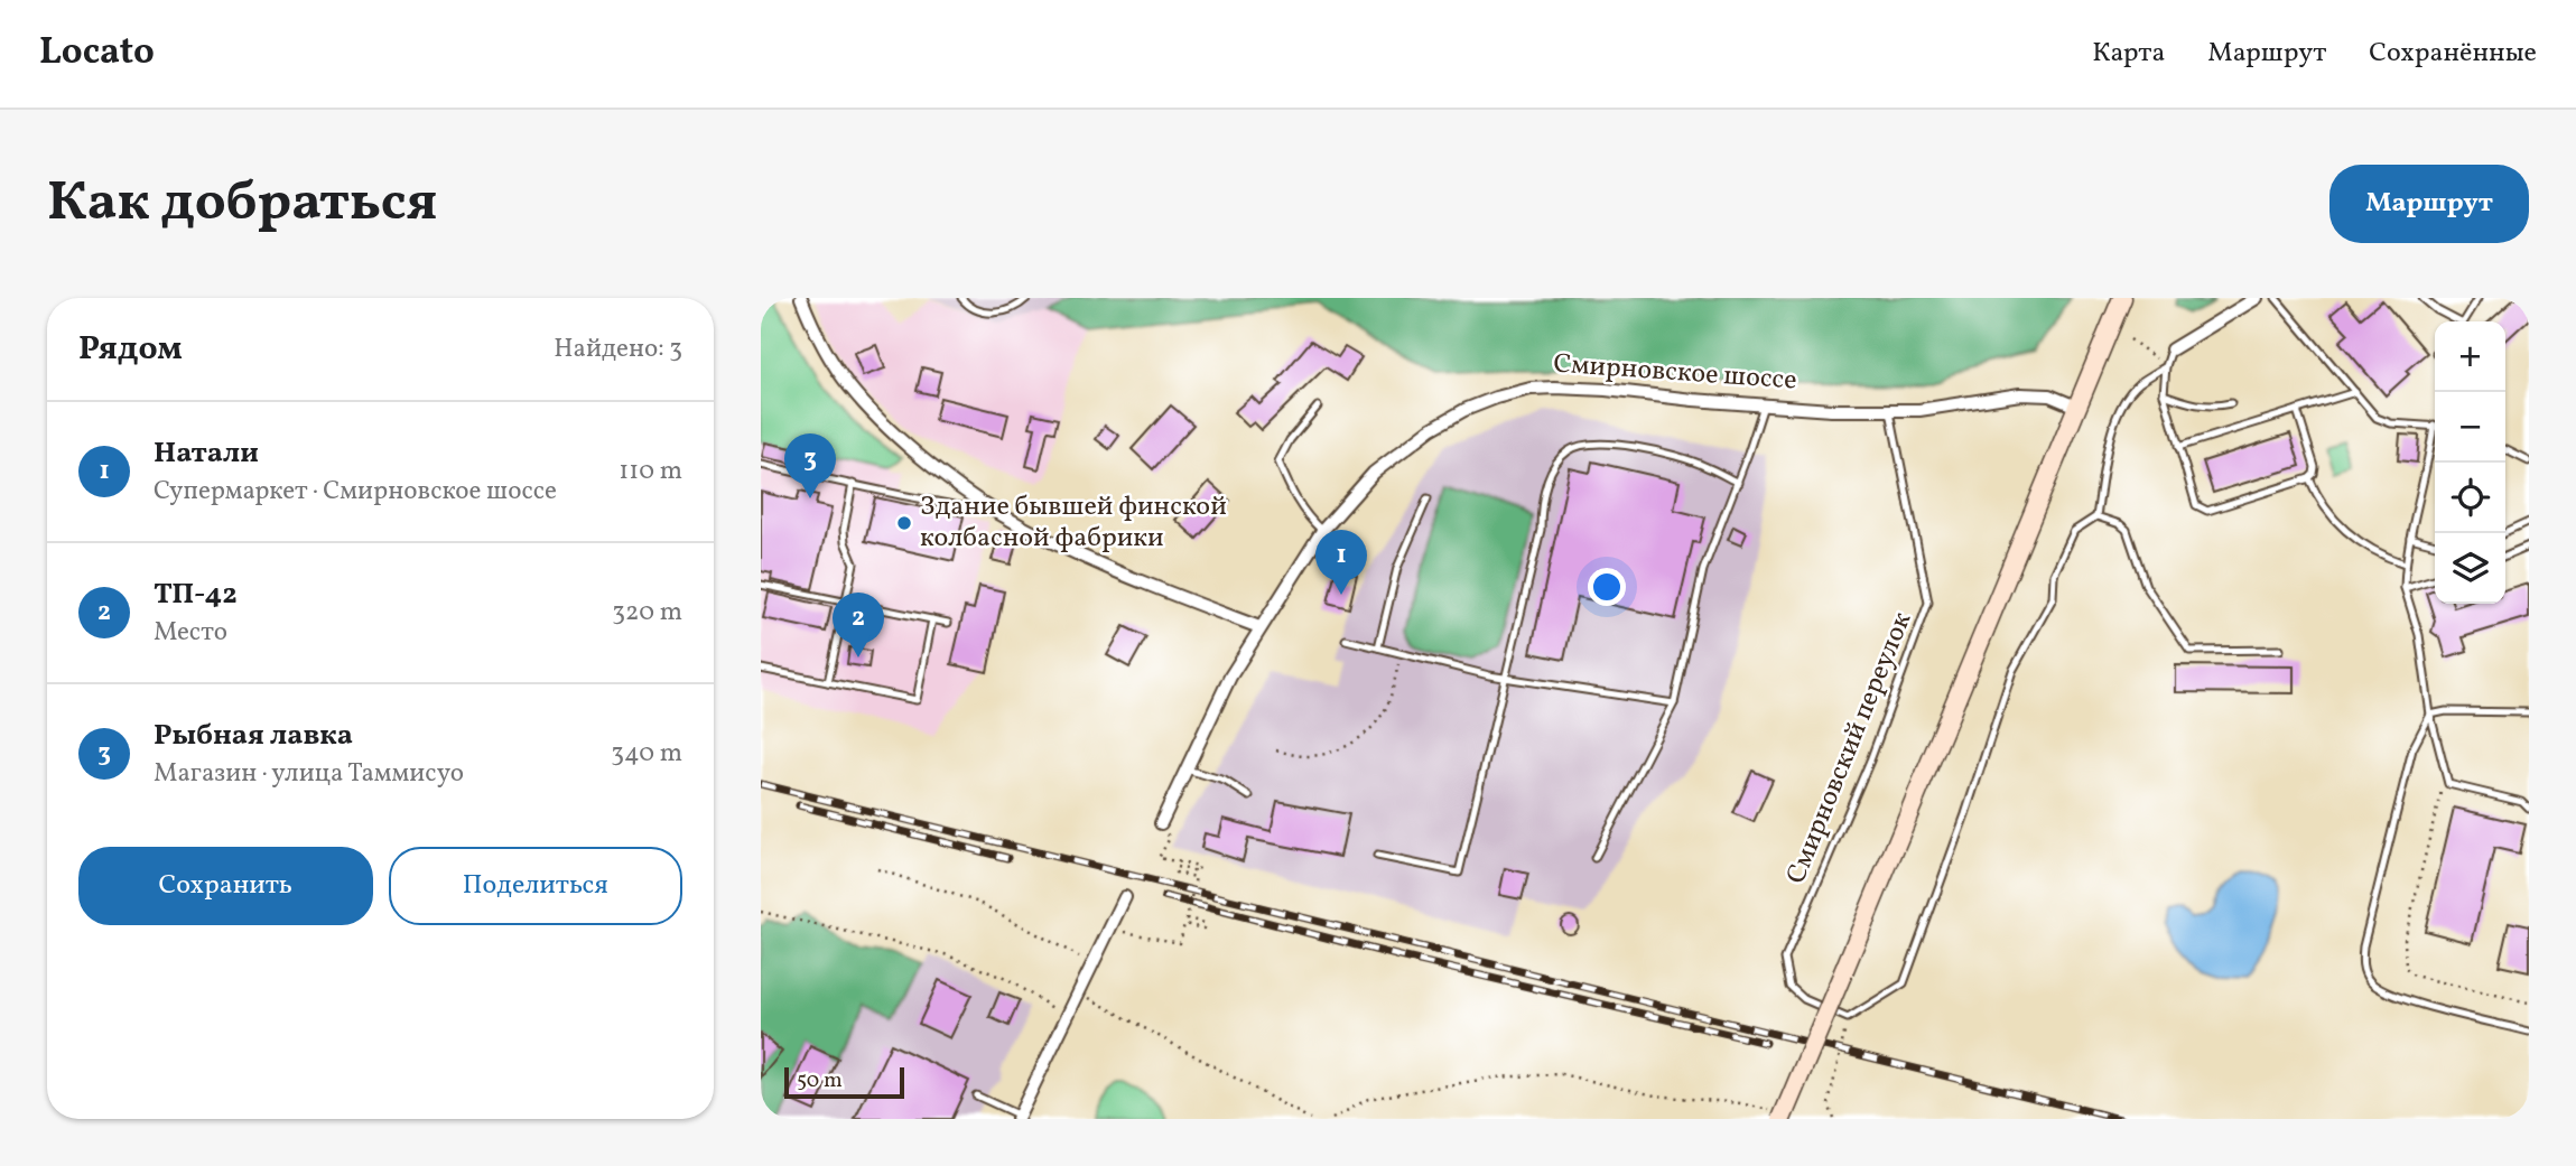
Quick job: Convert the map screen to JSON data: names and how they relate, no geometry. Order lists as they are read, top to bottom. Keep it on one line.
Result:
{"streets":{"street":["Смирновское шоссе"],"lane":["Смирновский переулок"]},"crossings":[["Смирновское шоссе","Смирновский переулок"]],"places":["Здание бывшей финской колбасной фабрики"],"scale_bar":"50 m","page":{"header":"Locato","nav":["Карта","Маршрут","Сохранённые"],"buttons":["Маршрут",["Сохранить","Поделиться"]],"title":"Как добраться","heading":["Рядом","Найдено: 3"],"map_buttons":["+","−"],"list":[{"mark":"1","name":"Натали","note":"Супермаркет · Смирновское шоссе","value":"110 m"},{"mark":"2","name":"ТП-42","note":"Место","value":"320 m"},{"mark":"3","name":"Рыбная лавка","note":"Магазин · улица Таммисуо","value":"340 m"}],"pins":["3","1","2"],"scale":"50 m"}}
